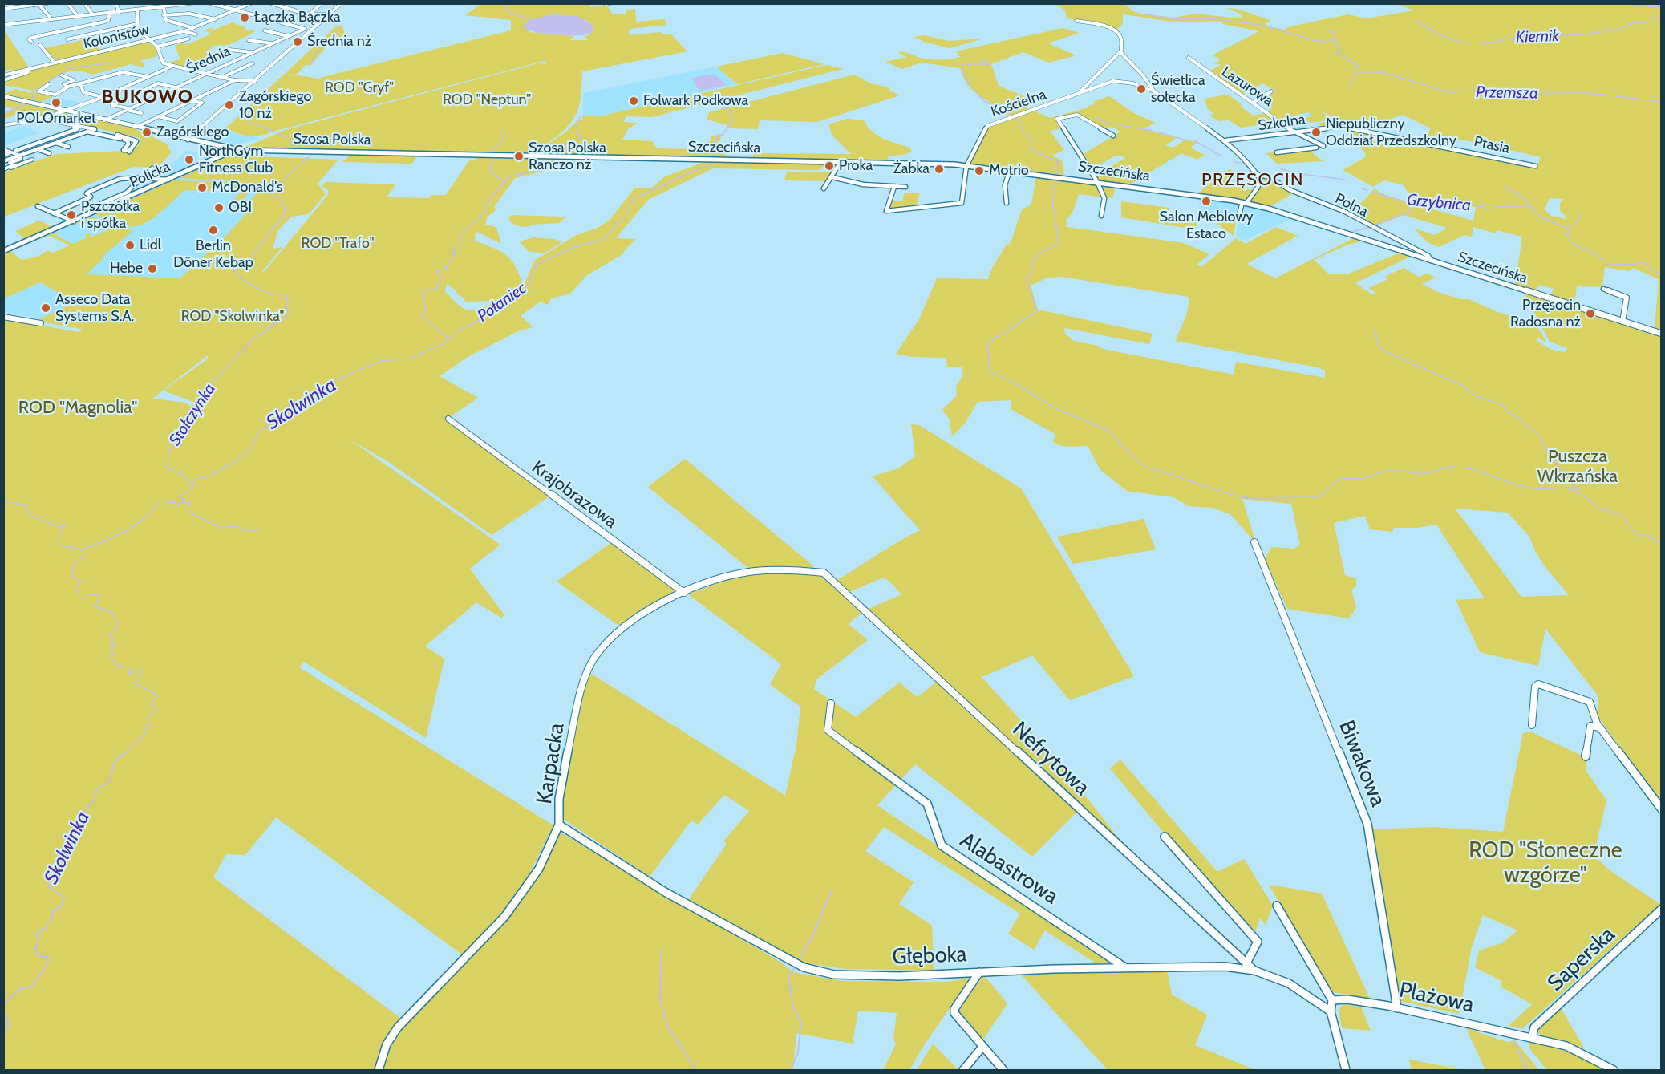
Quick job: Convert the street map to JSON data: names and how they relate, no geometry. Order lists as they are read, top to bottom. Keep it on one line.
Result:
{"streets":{"street":["Kolonistów","Średnia","Lazurowa","Kościelna","Szkolna","Szosa Polska","Ptasia","Szczecińska","Policka","Polna","Krajobrazowa","Nefrytowa","Karpacka","Biwakowa","Alabastrowa","Głęboka","Saperska","Plażowa"]},"crossings":[["Średnia","Szosa Polska"],["Lazurowa","Szkolna"],["Kościelna","Szczecińska"],["Szkolna","Ptasia"],["Szosa Polska","Szczecińska"],["Szosa Polska","Policka"],["Szczecińska","Polna"],["Krajobrazowa","Karpacka"],["Nefrytowa","Karpacka"],["Nefrytowa","Głęboka"],["Karpacka","Głęboka"],["Biwakowa","Plażowa"],["Alabastrowa","Głęboka"],["Saperska","Plażowa"]],"districts":["BUKOWO","PRZĘSOCIN"],"water":["Kiernik","Przemsza","Grzybnica","Połaniec","Skolwinka","Stołczynka"],"parks":["ROD \"Gryf\"","ROD \"Neptun\"","ROD \"Trafo\"","ROD \"Skolwinka\"","ROD \"Magnolia\"","Puszcza Wkrzańska","ROD \"Słoneczne wzgórze\""],"places":["Łączka Bączka","Średnia nż","Świetlica sołecka","Folwark Podkowa","POLOmarket","Zagórskiego 10 nż","Zagórskiego","Niepubliczny Oddział Przedszkolny","Szosa Polska Ranczo nż","NorthGym Fitness Club","Proka","Żabka","Motrio","McDonald's","Salon Meblowy Estaco","OBI","Pszczółka i spółka","Berlin Döner Kebap","Lidl","Hebe","Asseco Data Systems S.A.","Przęsocin Radosna nż"]}
